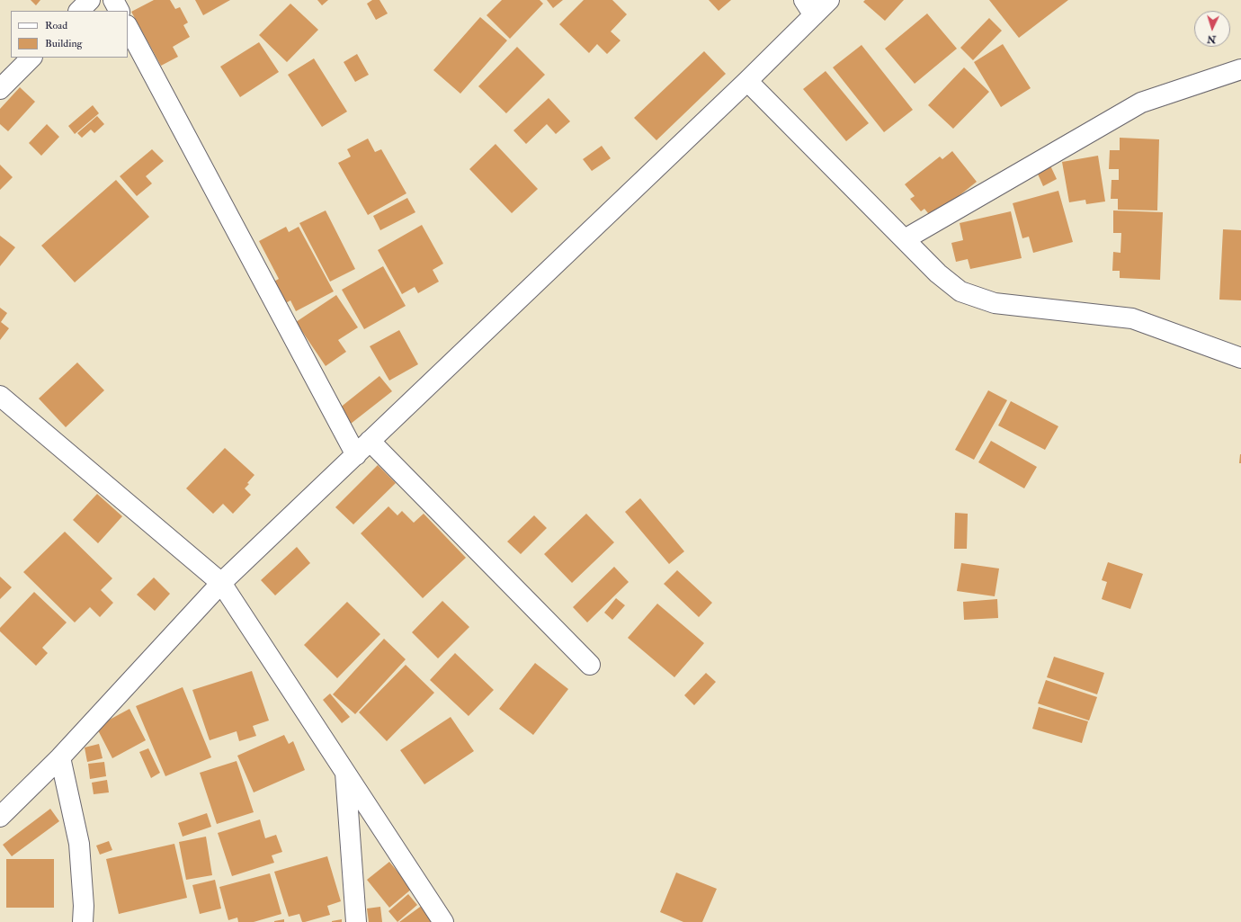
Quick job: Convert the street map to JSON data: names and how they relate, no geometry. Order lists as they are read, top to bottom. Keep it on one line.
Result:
{"legend":["Road","Building"],"north":"bottom"}
